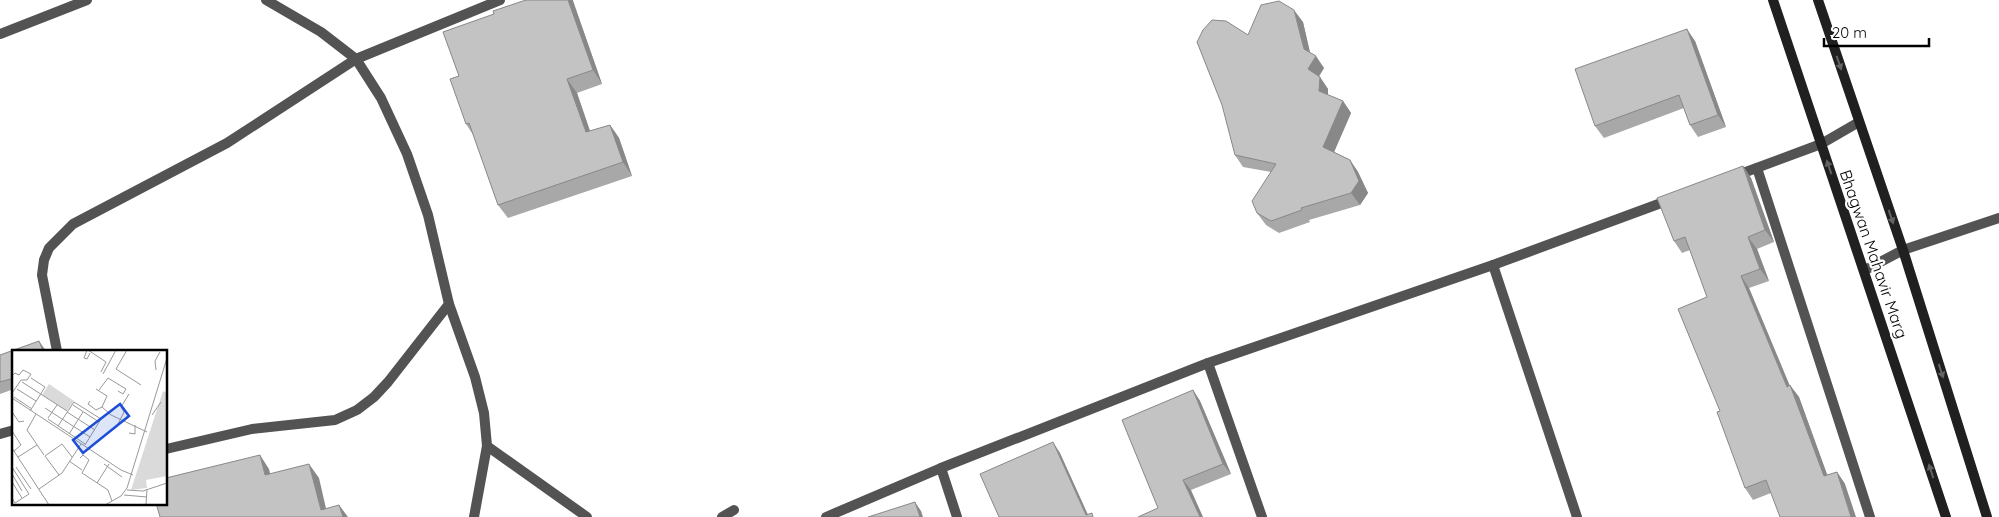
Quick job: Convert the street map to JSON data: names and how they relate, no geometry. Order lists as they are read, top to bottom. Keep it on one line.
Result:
{"streets":{"street":["Bhagwan Mahavir Marg"]},"scale_bar":"20 m"}
